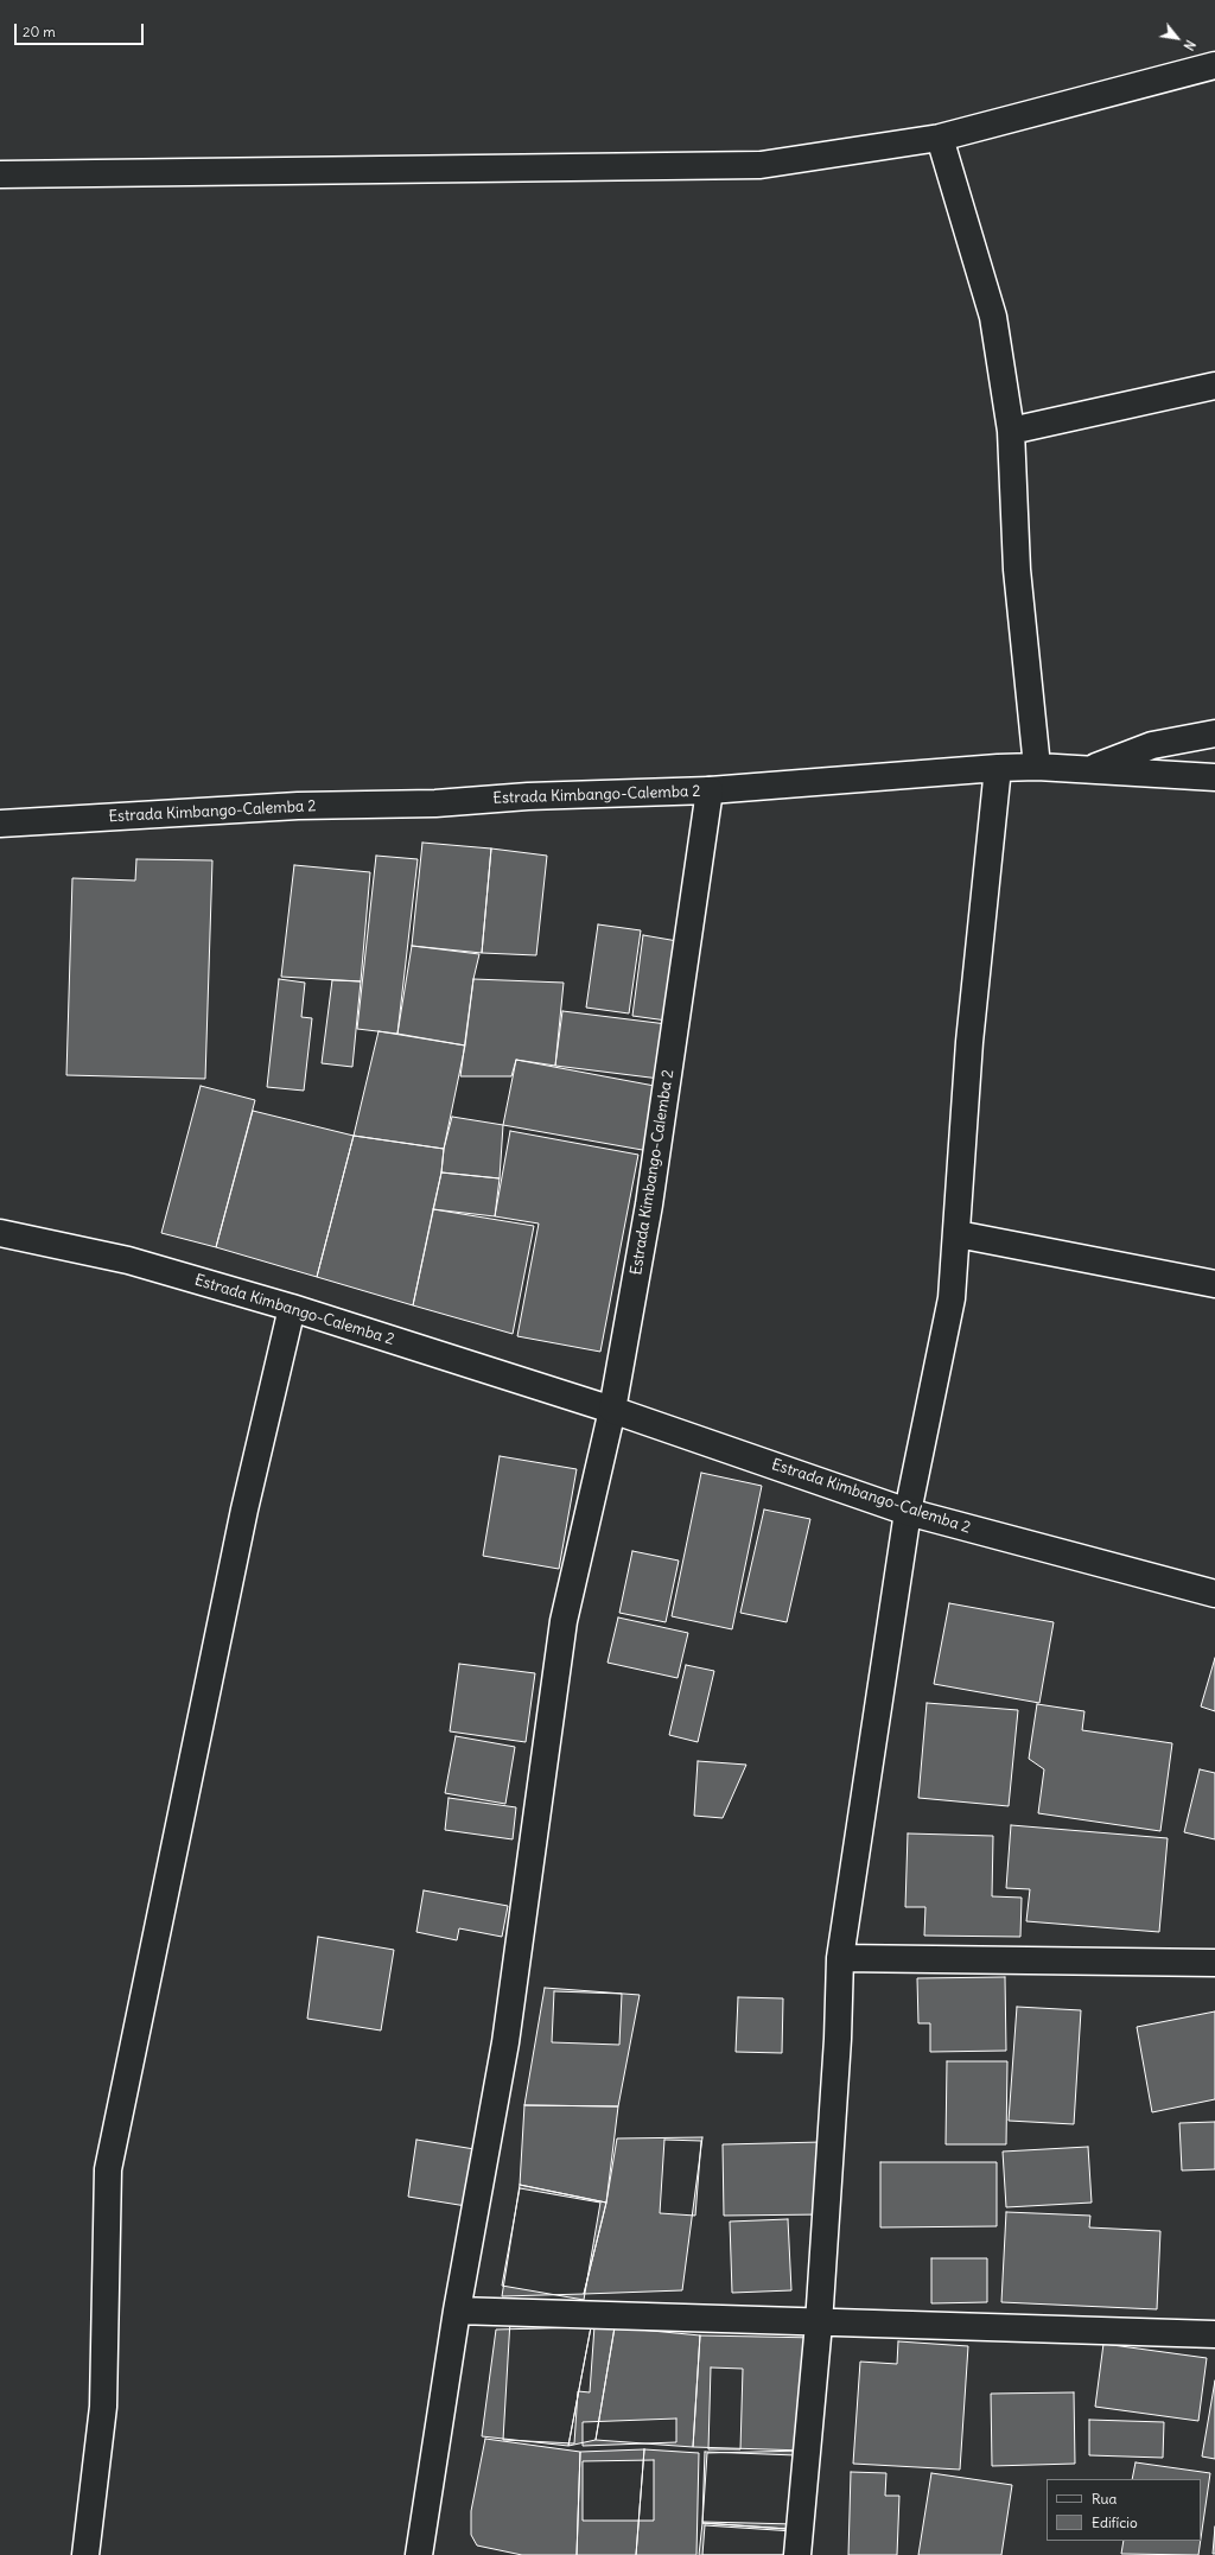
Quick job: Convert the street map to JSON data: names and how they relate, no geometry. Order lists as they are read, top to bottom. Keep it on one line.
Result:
{"streets":{"street":["Estrada Kimbango-Calemba 2"]},"legend":["Rua","Edifício"],"scale_bar":"20 m","north":"bottom right"}
